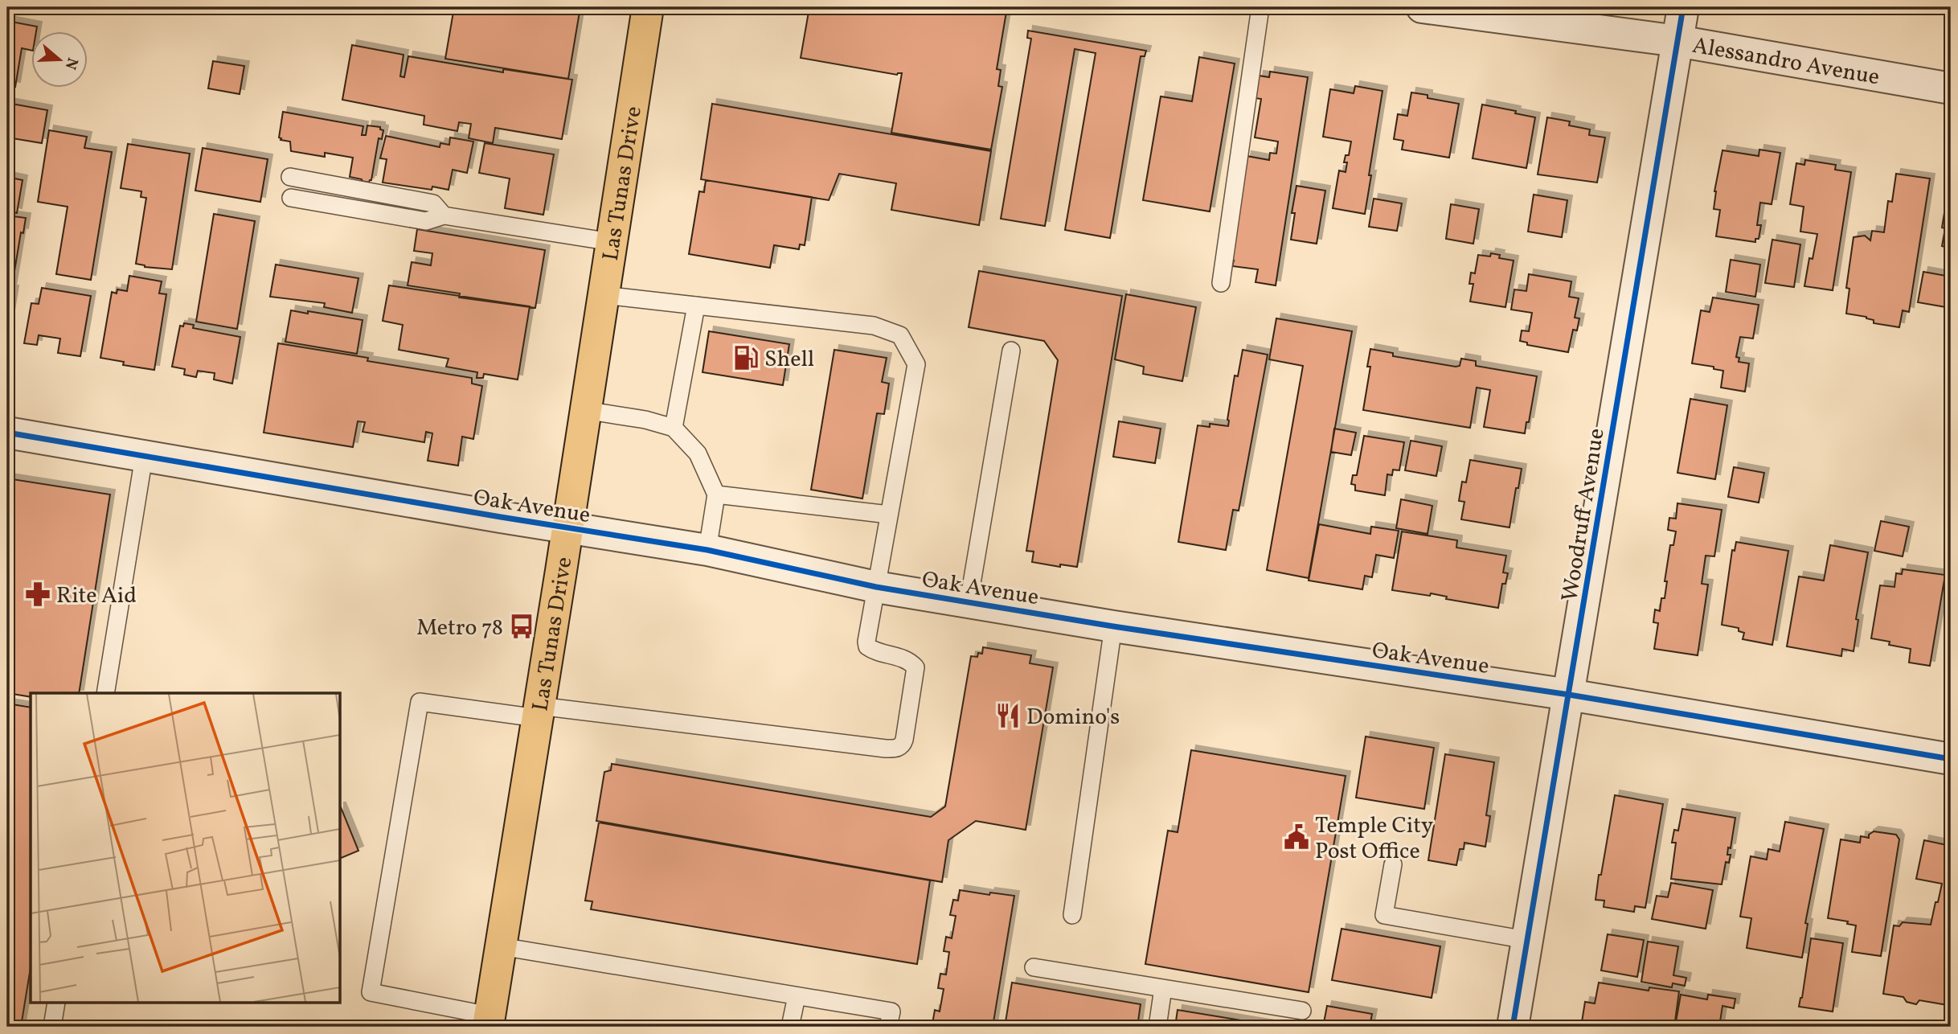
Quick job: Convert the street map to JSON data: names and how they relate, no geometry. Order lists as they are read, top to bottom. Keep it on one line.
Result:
{"streets":{"main road":["Las Tunas Drive"],"street":["Alessandro Avenue","Oak Avenue","Woodruff Avenue"]},"crossings":[["Alessandro Avenue","Woodruff Avenue"],["Las Tunas Drive","Oak Avenue"],["Oak Avenue","Woodruff Avenue"]],"places":{"fuel station":["Shell"],"pharmacy":["Rite Aid"],"bus stop":["Metro 78"],"restaurant":["Domino's"],"public building":["Temple City Post Office"]},"north":"right"}
